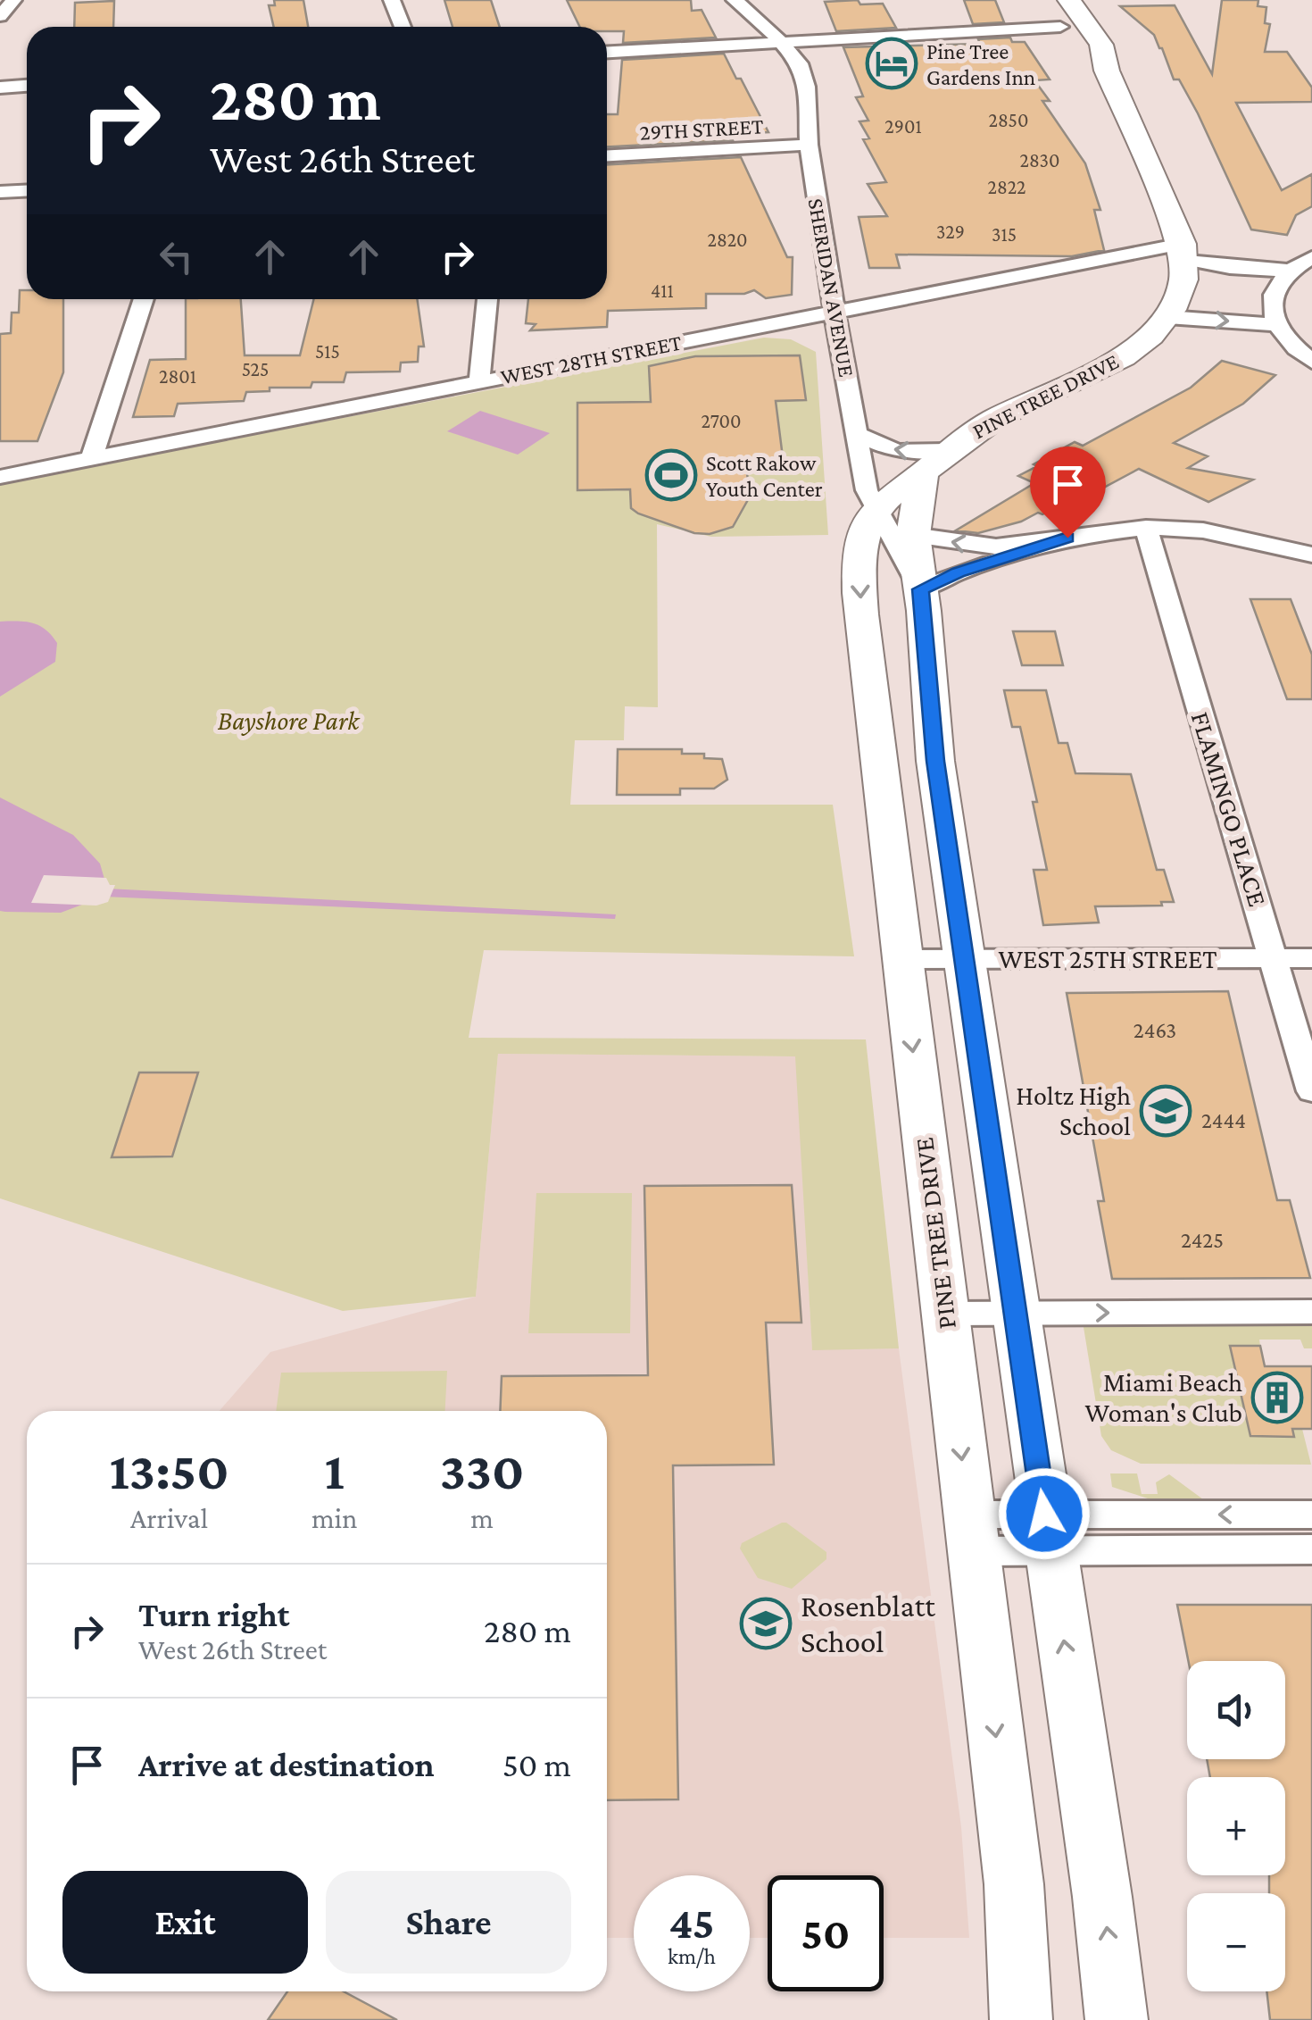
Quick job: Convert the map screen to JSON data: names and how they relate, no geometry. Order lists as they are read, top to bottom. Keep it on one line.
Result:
{"streets":{"main road":["PINE TREE DRIVE"],"street":["29TH STREET","SHERIDAN AVENUE","WEST 28TH STREET","FLAMINGO PLACE","WEST 25TH STREET"]},"crossings":[["29TH STREET","SHERIDAN AVENUE"],["SHERIDAN AVENUE","WEST 28TH STREET"],["SHERIDAN AVENUE","PINE TREE DRIVE"],["WEST 28TH STREET","PINE TREE DRIVE"],["PINE TREE DRIVE","WEST 25TH STREET"],["FLAMINGO PLACE","WEST 25TH STREET"]],"parks":["Bayshore Park"],"places":{"hotel":["Pine Tree Gardens Inn"],"sports":["Scott Rakow Youth Center"],"school or university":["Holtz High School","Rosenblatt School"],"building":["Miami Beach Woman's Club"]},"house_numbers":["2850","2901","2830","2822","329","315","2820","411","515","525","2801","2700","2463","2444","2425"],"page":{"turn":["280 m","West 26th Street"],"eta":["13:50","Arrival","1","min","330","m"],"list":[{"name":"Turn right","note":"West 26th Street","value":"280 m"},{"name":"Arrive at destination","value":"50 m"}],"map_buttons":["+","−"],"buttons":["Exit","Share"],"speed":"45 km/h","limit":"50"}}
